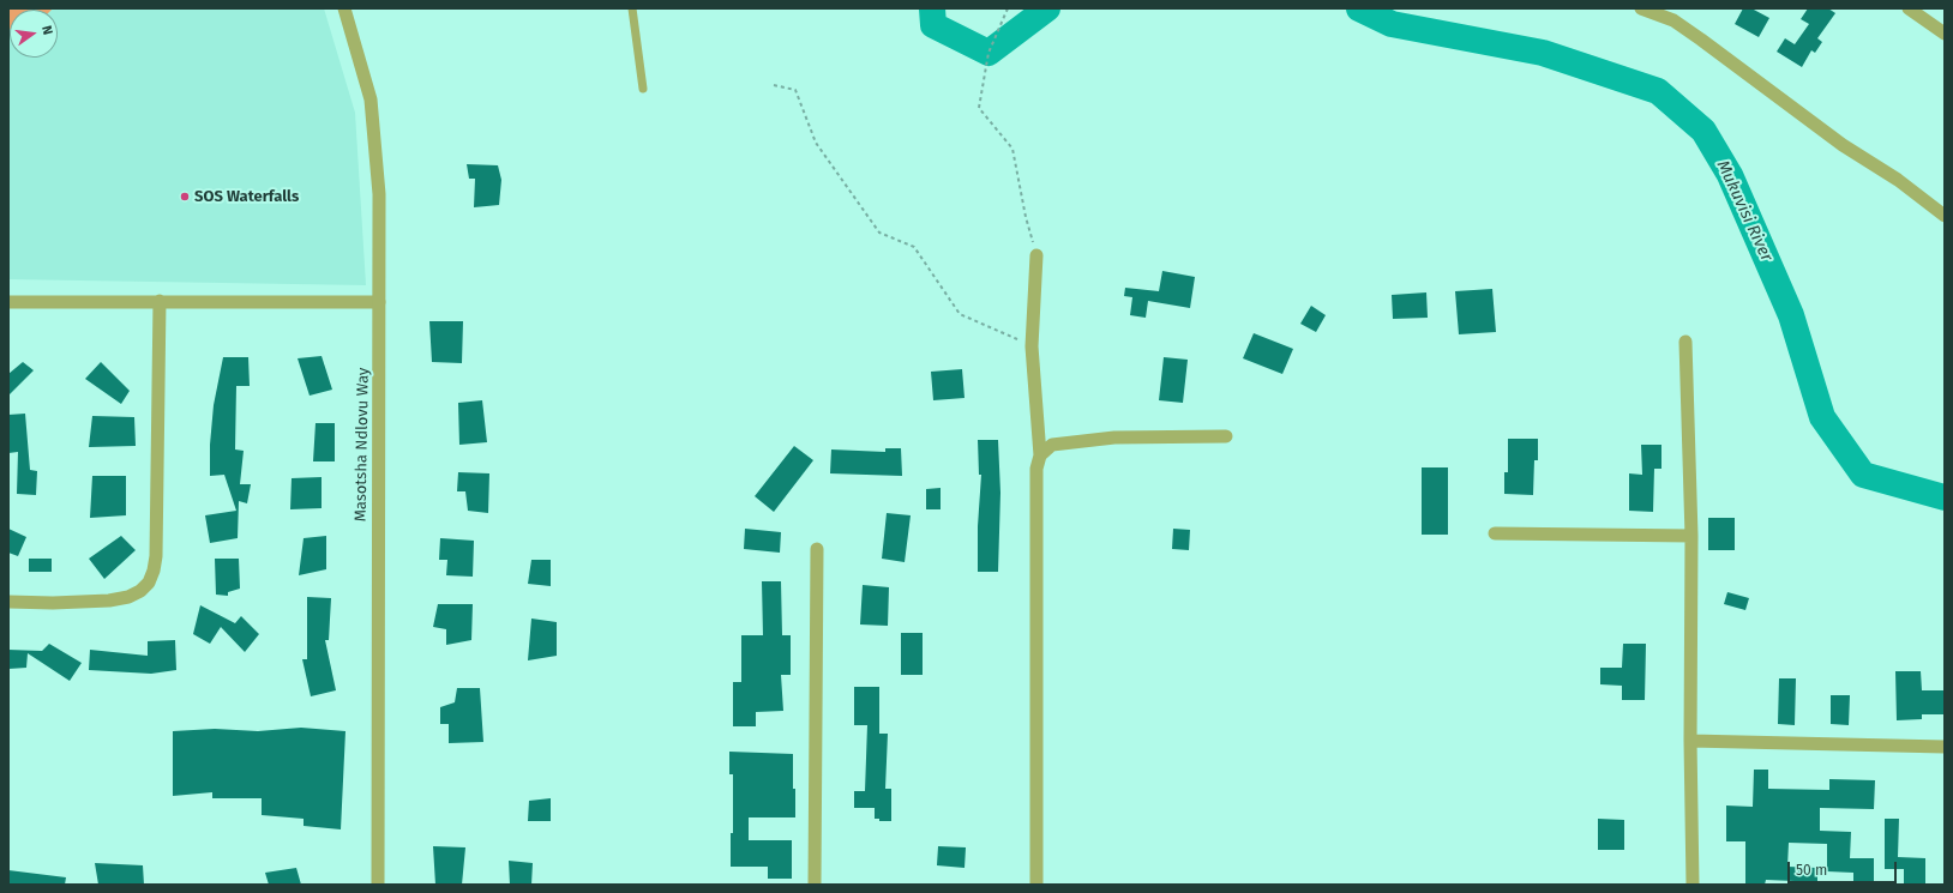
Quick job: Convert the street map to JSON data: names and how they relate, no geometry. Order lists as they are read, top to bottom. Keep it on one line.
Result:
{"streets":{"street":["Masotsha Ndlovu Way"]},"water":["Mukuvisi River"],"places":["SOS Waterfalls"],"scale_bar":"50 m","north":"right"}
